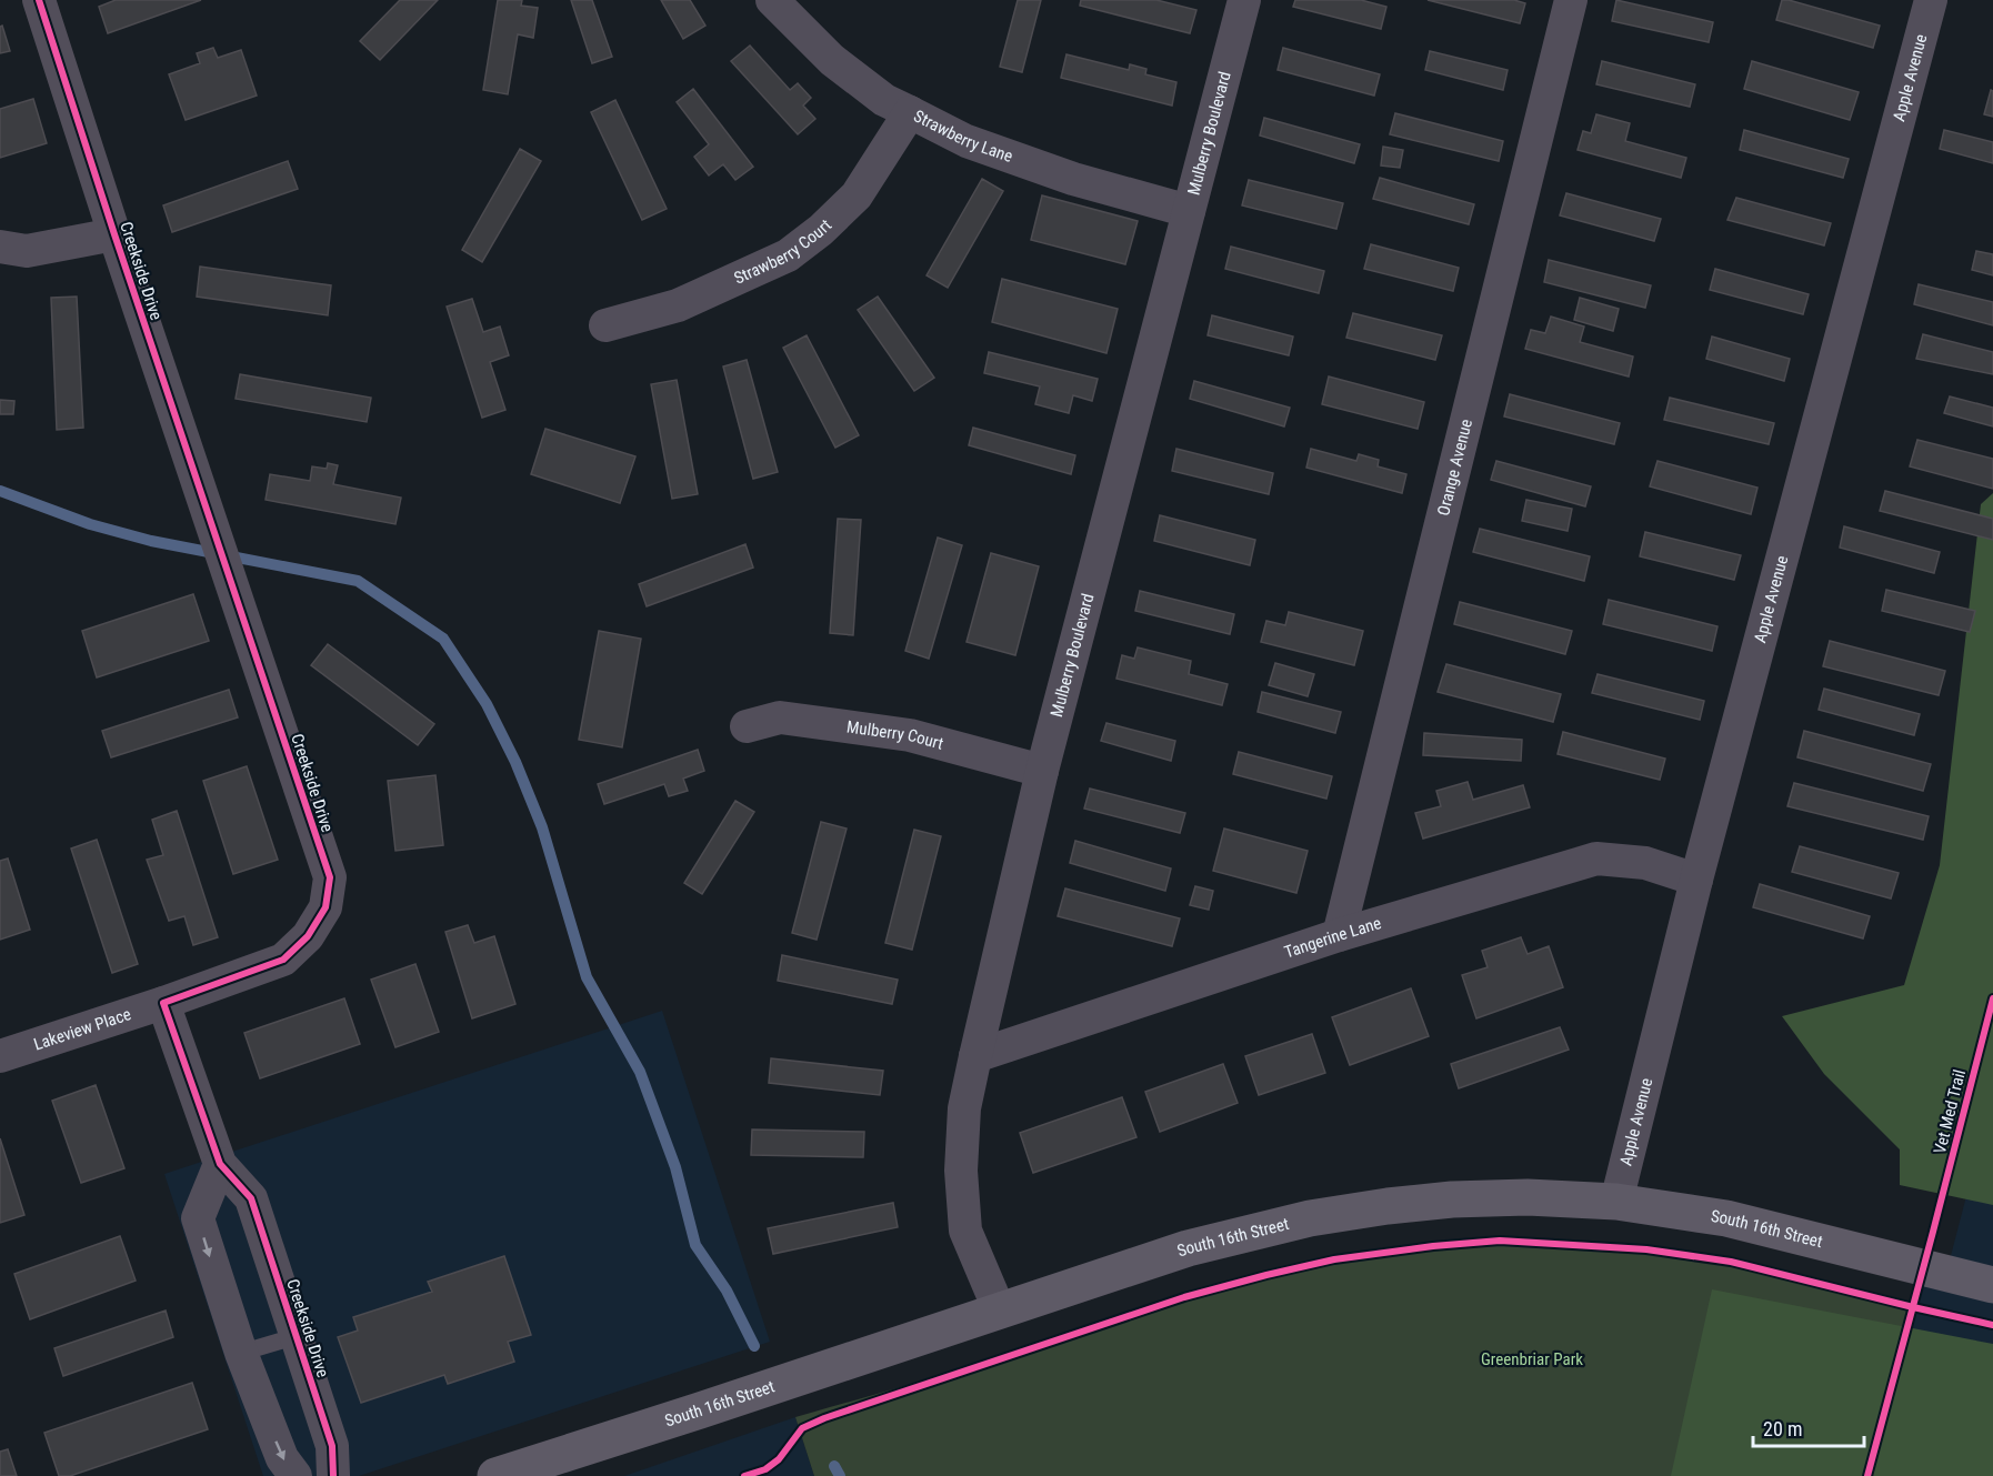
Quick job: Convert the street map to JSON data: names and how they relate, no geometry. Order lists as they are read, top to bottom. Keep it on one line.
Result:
{"streets":{"main road":["South 16th Street"],"street":["Apple Avenue","Mulberry Boulevard","Strawberry Lane","Strawberry Court","Creekside Drive","Orange Avenue","Mulberry Court","Tangerine Lane","Lakeview Place"],"cycle path":["Vet Med Trail"]},"crossings":[["Apple Avenue","Tangerine Lane"],["Apple Avenue","South 16th Street"],["Mulberry Boulevard","Strawberry Lane"],["Mulberry Boulevard","Mulberry Court"],["Mulberry Boulevard","Tangerine Lane"],["Mulberry Boulevard","South 16th Street"],["Strawberry Lane","Strawberry Court"],["Creekside Drive","Lakeview Place"],["Orange Avenue","Tangerine Lane"]],"parks":["Greenbriar Park"],"scale_bar":"20 m"}
